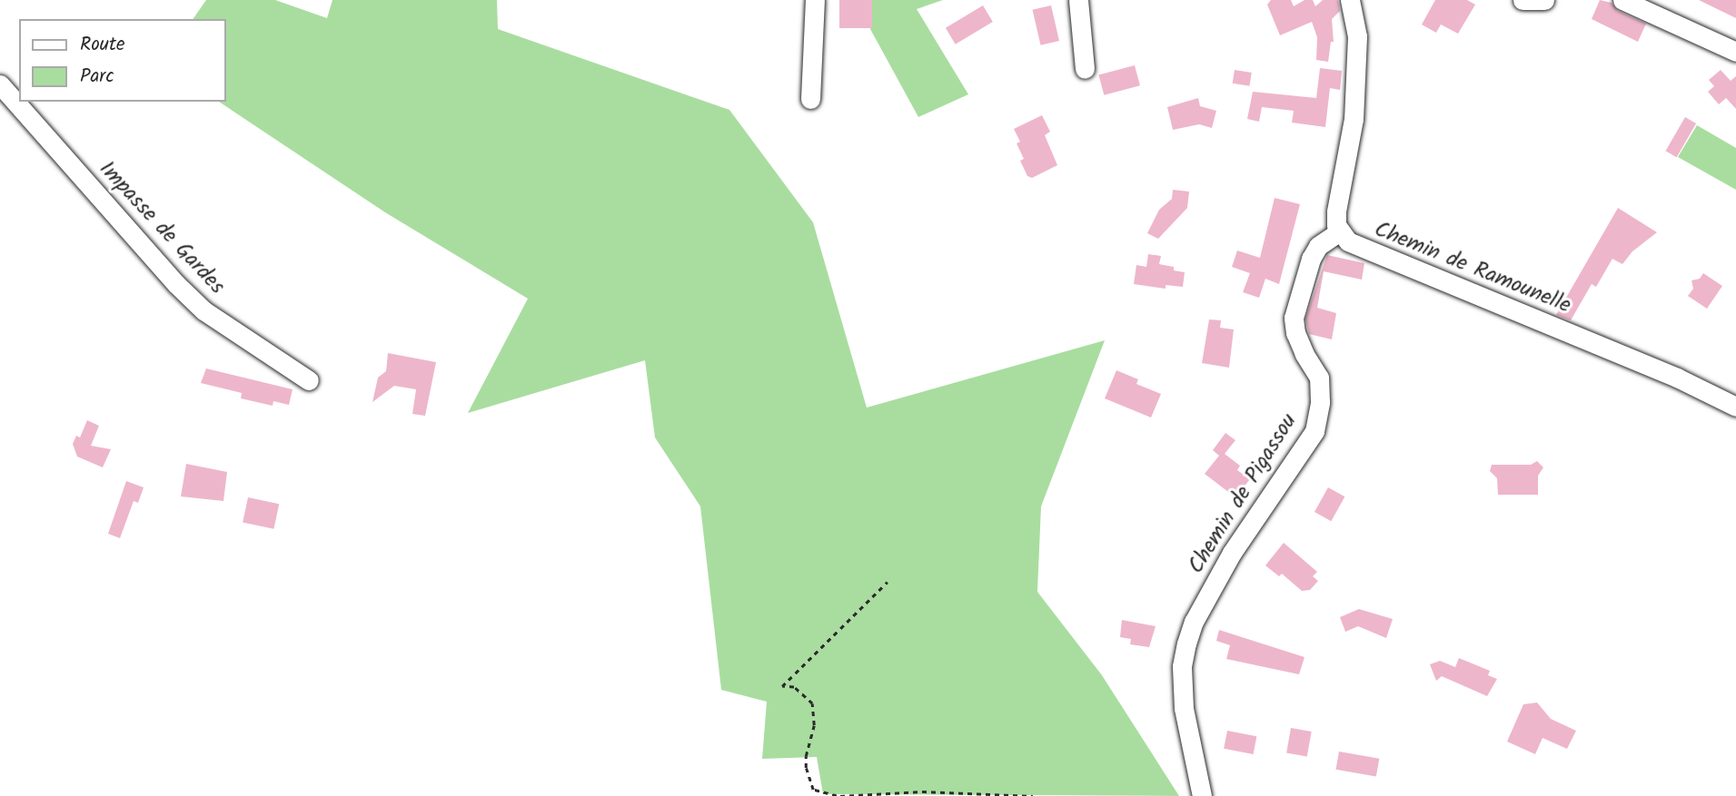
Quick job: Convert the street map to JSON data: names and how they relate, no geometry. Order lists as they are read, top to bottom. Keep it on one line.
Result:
{"streets":{"street":["Impasse de Gardes","Chemin de Ramounelle","Chemin de Pigassou"]},"crossings":[["Chemin de Ramounelle","Chemin de Pigassou"]],"legend":["Route","Parc"]}
